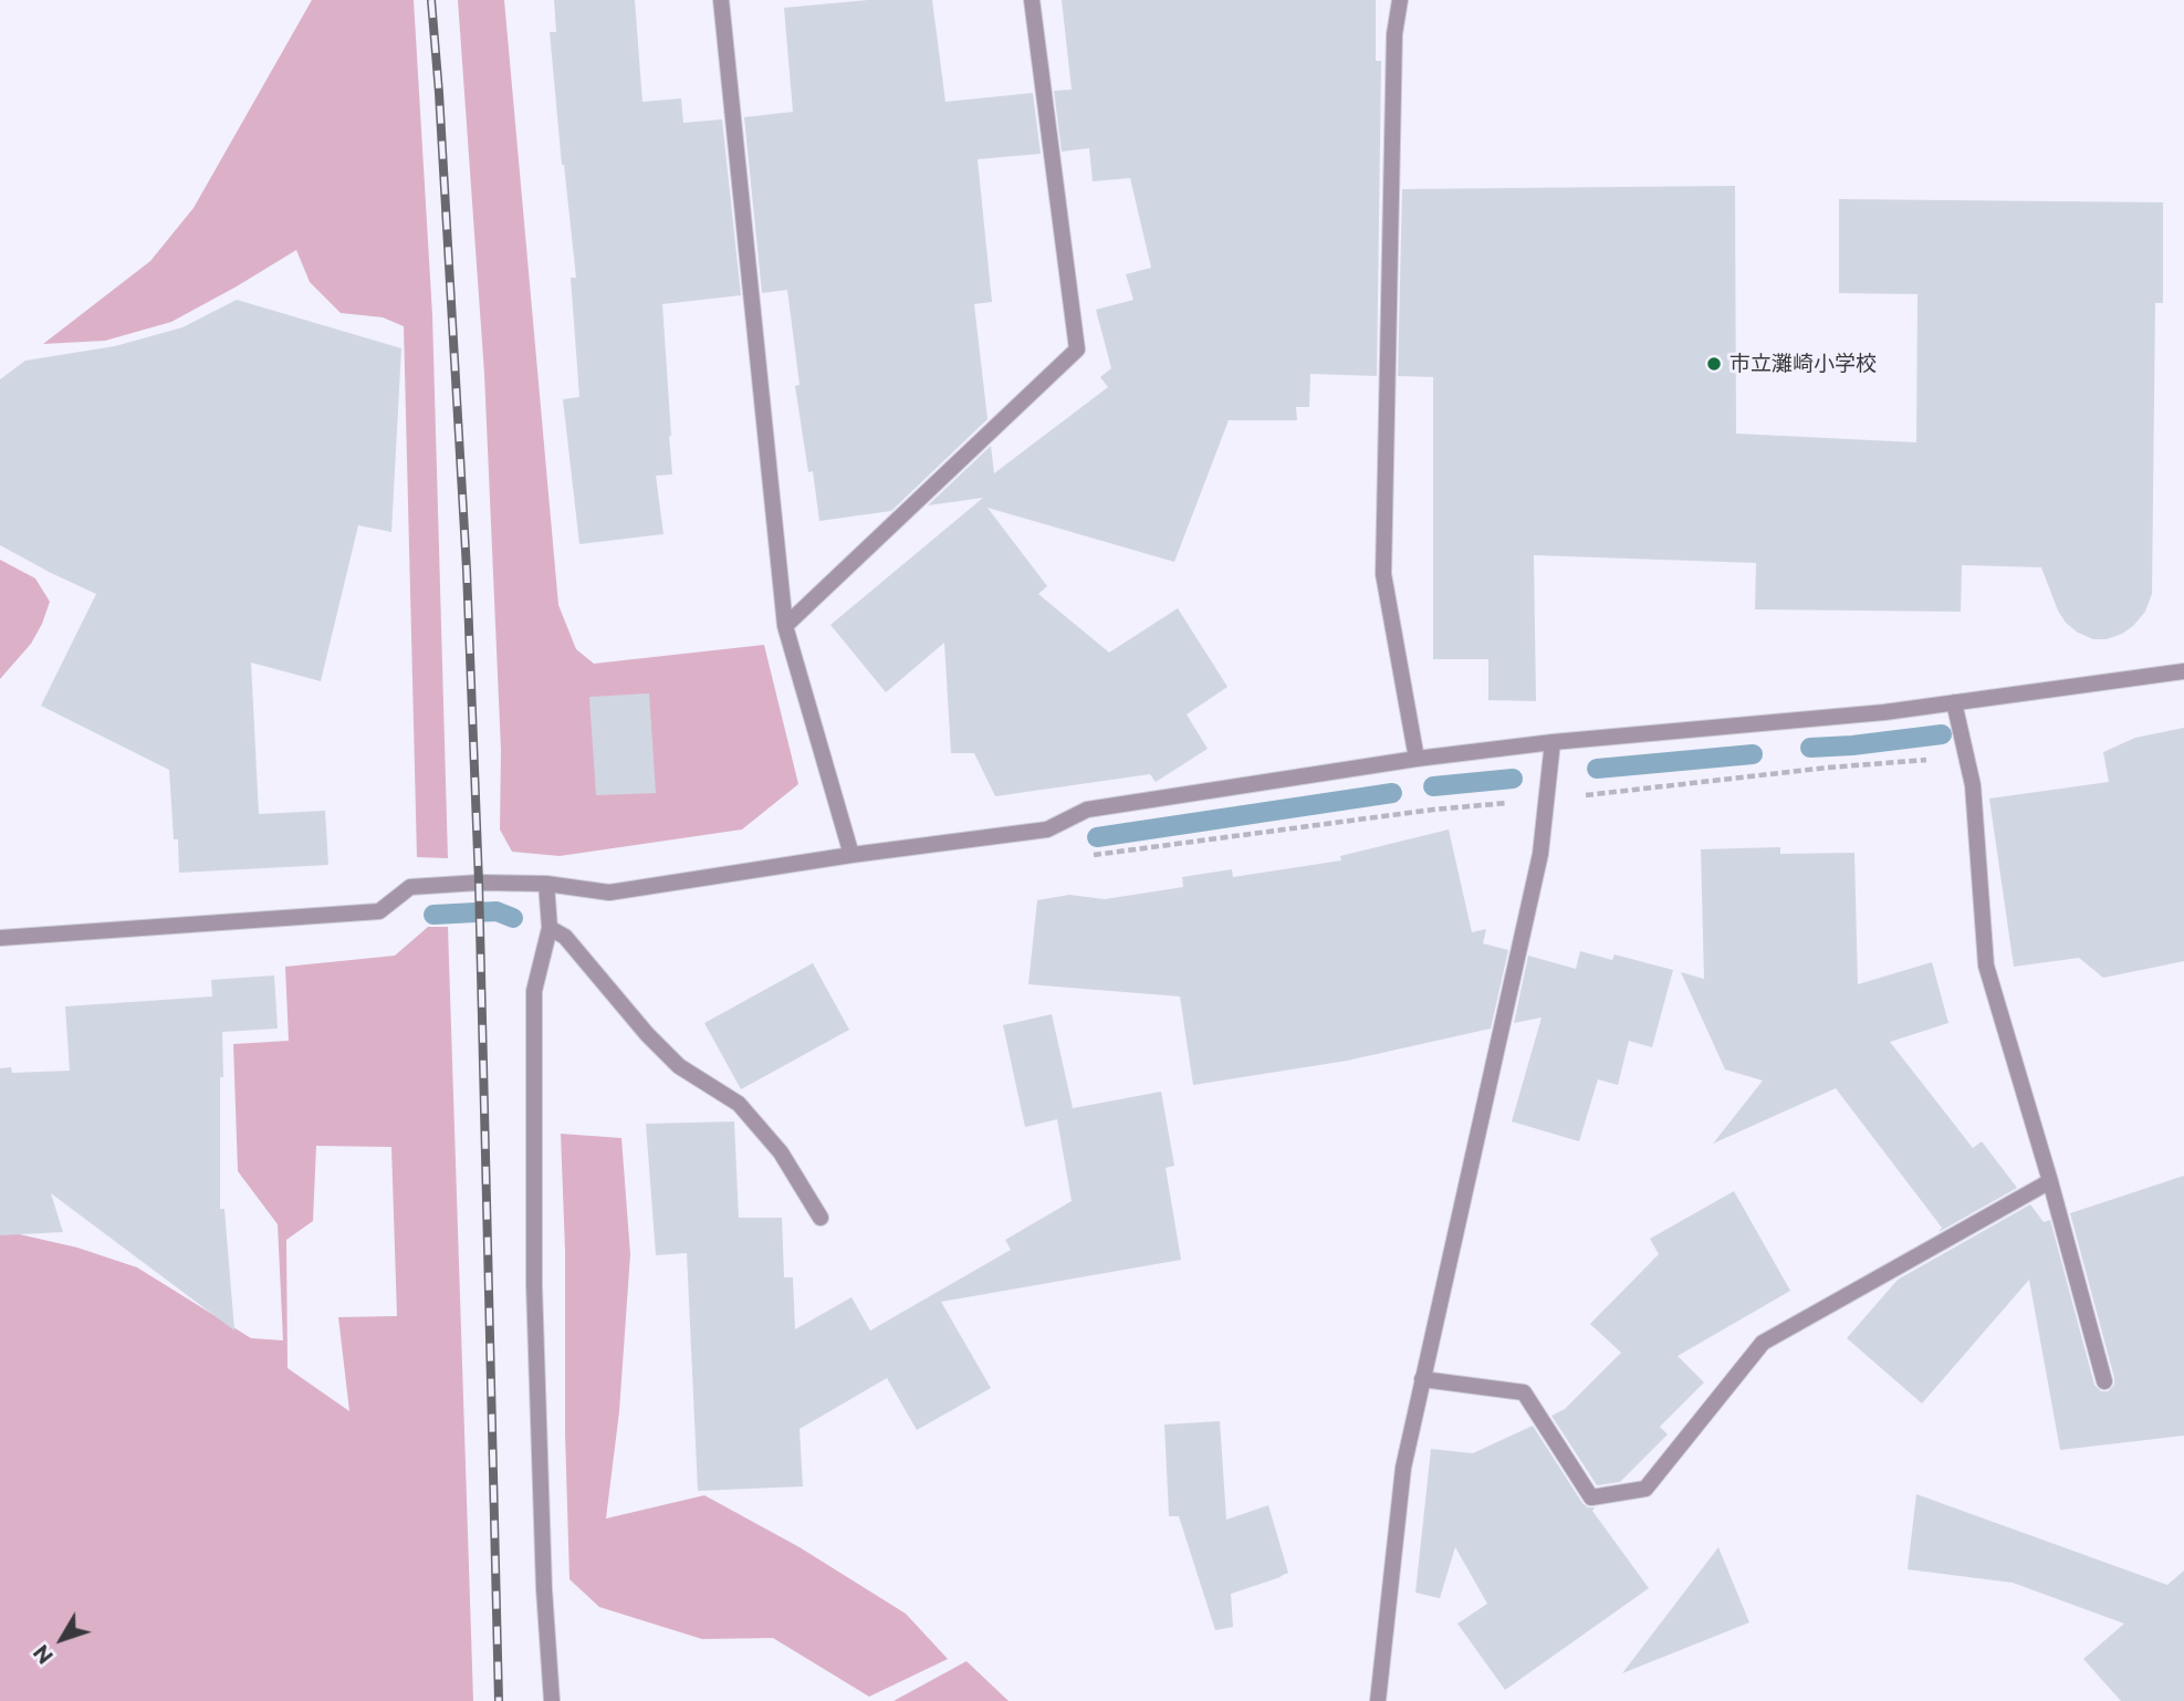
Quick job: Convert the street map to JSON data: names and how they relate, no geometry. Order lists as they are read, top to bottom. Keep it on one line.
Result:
{"places":["市立灘崎小学校"],"north":"bottom left"}
